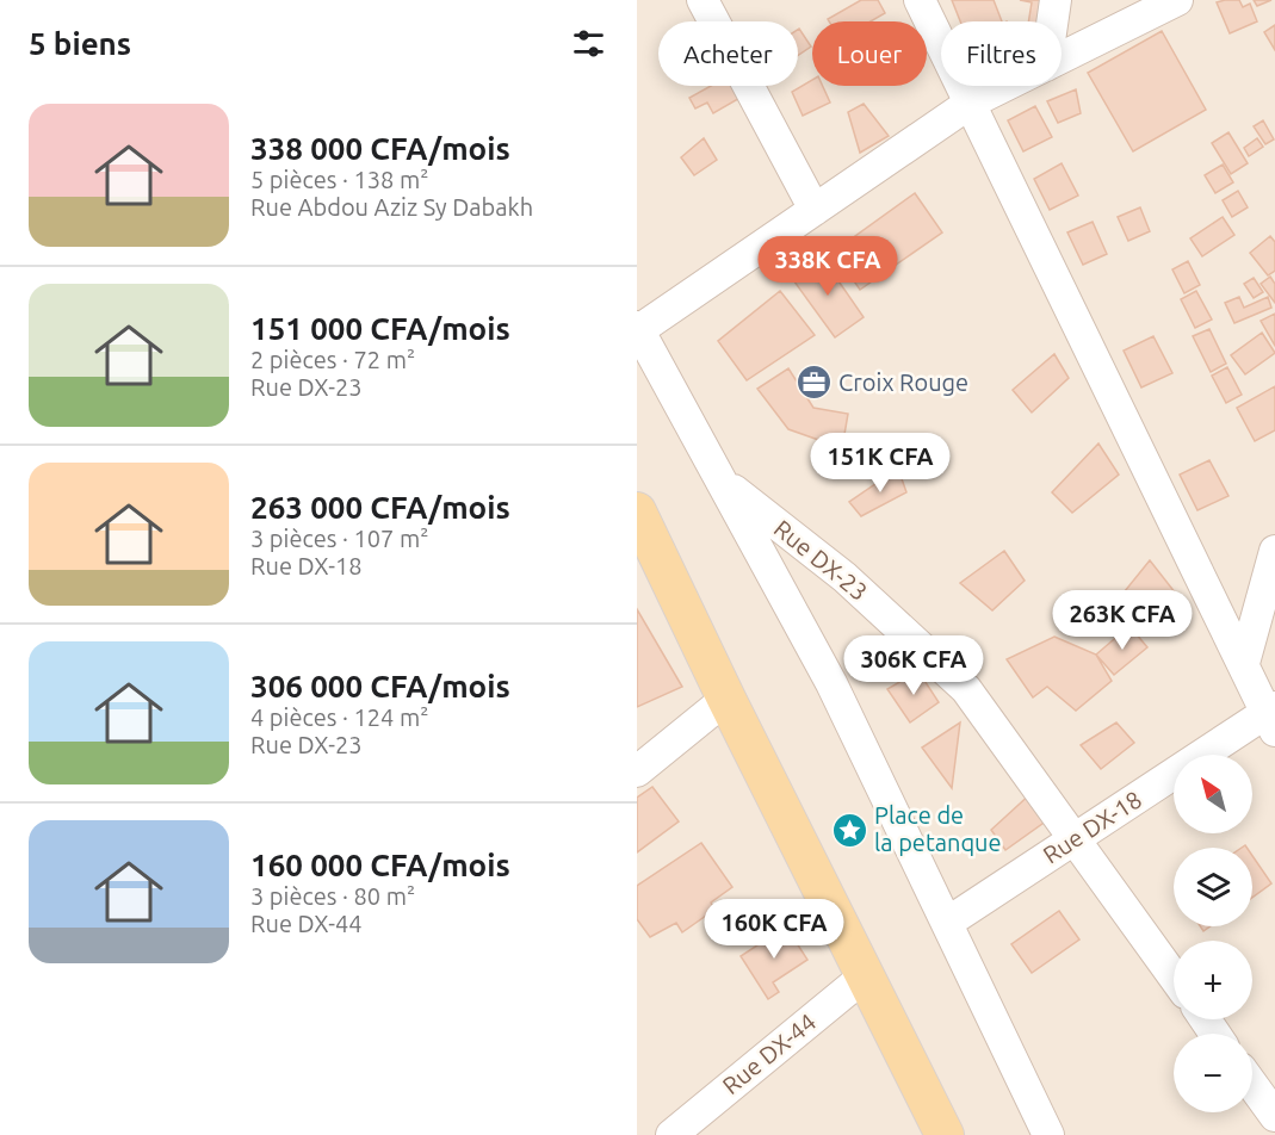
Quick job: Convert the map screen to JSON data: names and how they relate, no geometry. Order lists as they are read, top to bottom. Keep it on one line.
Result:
{"streets":{"street":["Rue DX-23","Rue DX-18","Rue DX-44"]},"crossings":[["Rue DX-23","Rue DX-18"]],"places":{"office":["Croix Rouge"],"place":["Place de la petanque"]},"north":"top left","page":{"heading":"5 biens","chip":["Acheter","Louer","Filtres"],"list":[{"name":"338 000 CFA/mois","note":"5 pièces · 138 m² · Rue Abdou Aziz Sy Dabakh"},{"name":"151 000 CFA/mois","note":"2 pièces · 72 m² · Rue DX-23"},{"name":"263 000 CFA/mois","note":"3 pièces · 107 m² · Rue DX-18"},{"name":"306 000 CFA/mois","note":"4 pièces · 124 m² · Rue DX-23"},{"name":"160 000 CFA/mois","note":"3 pièces · 80 m² · Rue DX-44"}],"price":["338K CFA","151K CFA","263K CFA","306K CFA","160K CFA"],"map_buttons":["+","−"]}}
